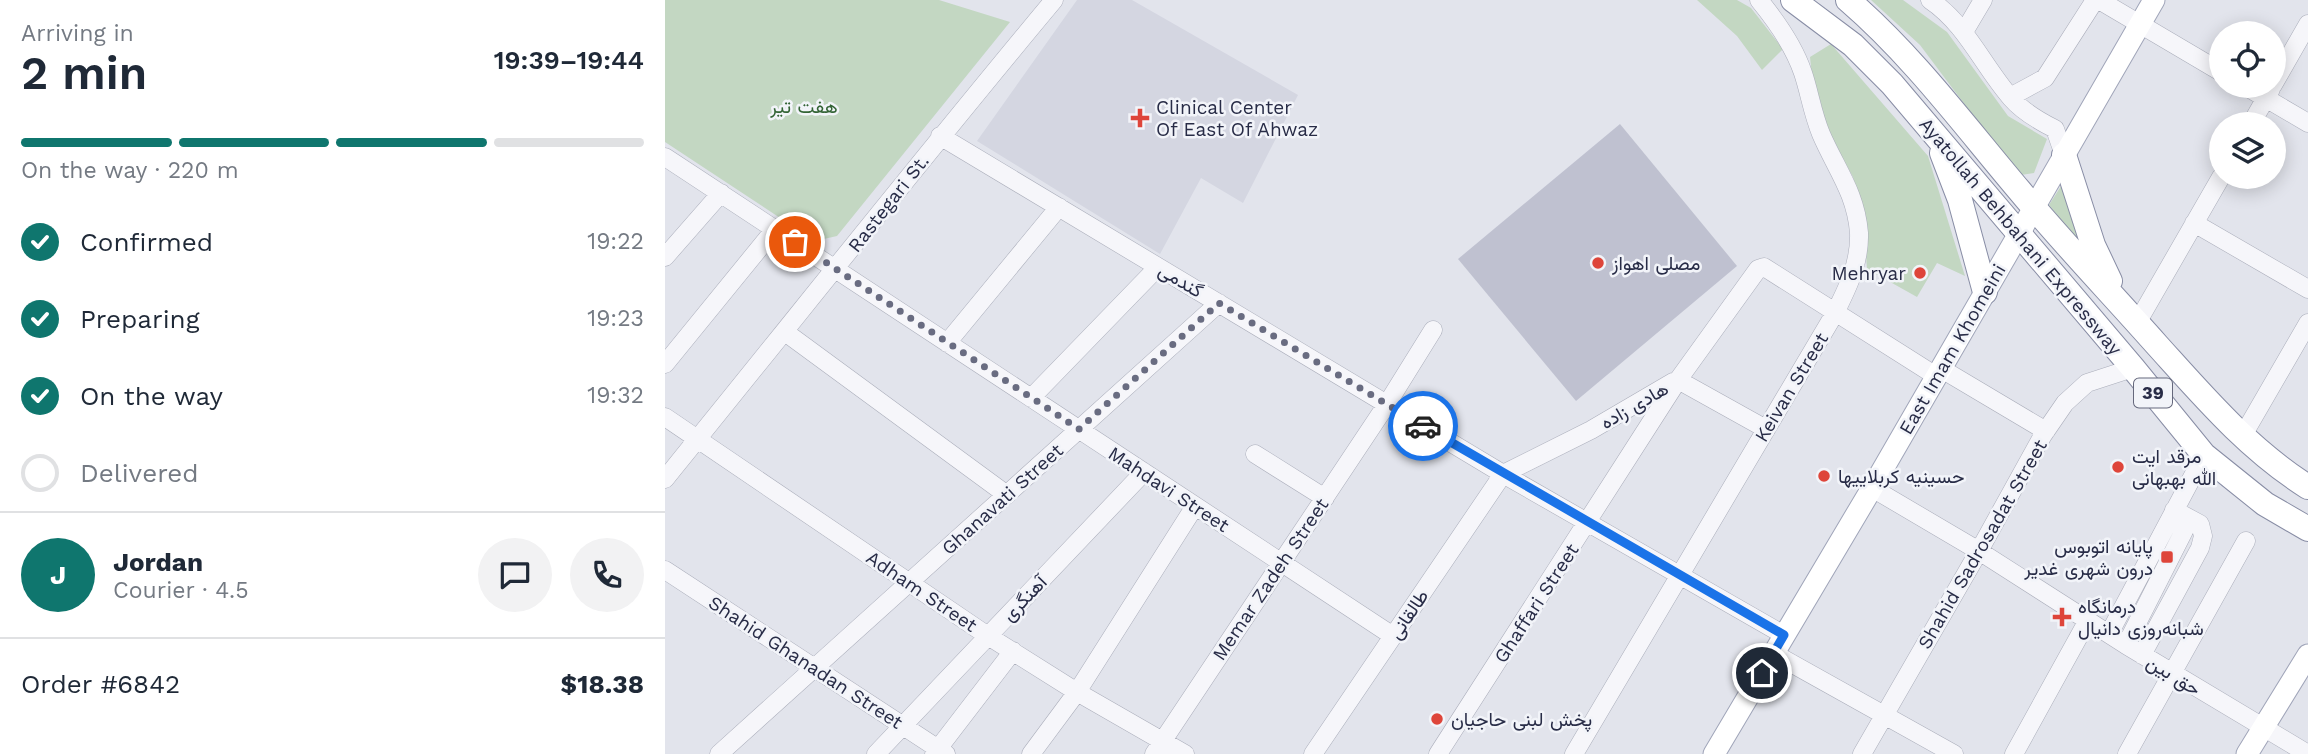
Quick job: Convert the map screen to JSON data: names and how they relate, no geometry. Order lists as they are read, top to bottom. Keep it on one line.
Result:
{"streets":{"highway":["Ayatollah Behbahani Expressway","39"],"main road":["East Imam Khomeini"],"street":["Rastegari St.","گندمی","Keivan Street","هادی زاده","Mahdavi Street","Ghanavati Street","Shahid Sadrosadat Street","Memar Zadeh Street","Adham Street","آهنگری","Ghaffari Street","طالقانی","Shahid Ghanadan Street","حق بین"]},"crossings":[["Rastegari St.","گندمی"],["Rastegari St.","Mahdavi Street"],["Rastegari St.","Adham Street"],["Ayatollah Behbahani Expressway","East Imam Khomeini"],["Ayatollah Behbahani Expressway","Shahid Sadrosadat Street"],["گندمی","East Imam Khomeini"],["گندمی","Keivan Street"],["گندمی","هادی زاده"],["گندمی","Ghanavati Street"],["گندمی","Shahid Sadrosadat Street"],["گندمی","Memar Zadeh Street"],["گندمی","Ghaffari Street"],["گندمی","طالقانی"],["East Imam Khomeini","حق بین"],["Keivan Street","هادی زاده"],["هادی زاده","Ghaffari Street"],["هادی زاده","طالقانی"],["Mahdavi Street","Ghanavati Street"],["Mahdavi Street","Memar Zadeh Street"],["Mahdavi Street","آهنگری"],["Mahdavi Street","طالقانی"],["Ghanavati Street","Adham Street"],["Ghanavati Street","Shahid Ghanadan Street"],["Shahid Sadrosadat Street","حق بین"],["Memar Zadeh Street","Adham Street"],["Adham Street","آهنگری"],["آهنگری","Shahid Ghanadan Street"]],"parks":["هفت تیر"],"places":{"health":["Clinical Center Of East Of Ahwaz","درمانگاه شبانه‌روزی دانیال"],"other":["مصلی اهواز","Mehryar","مرقد ایت الله بهبهانی","حسینیه کربلاییها","پخش لبنی حاجیان"],"transit":["پایانه اتوبوس درون شهری غدیر"]},"page":{"heading":["2 min","Arriving in","19:39–19:44"],"panel":["Jordan","Courier · 4.5","Order #6842","$18.38"],"bar":"On the way · 220 m","list":[["Confirmed","19:22"],["Preparing","19:23"],["On the way","19:32"],"Delivered"],"round":"J"}}
